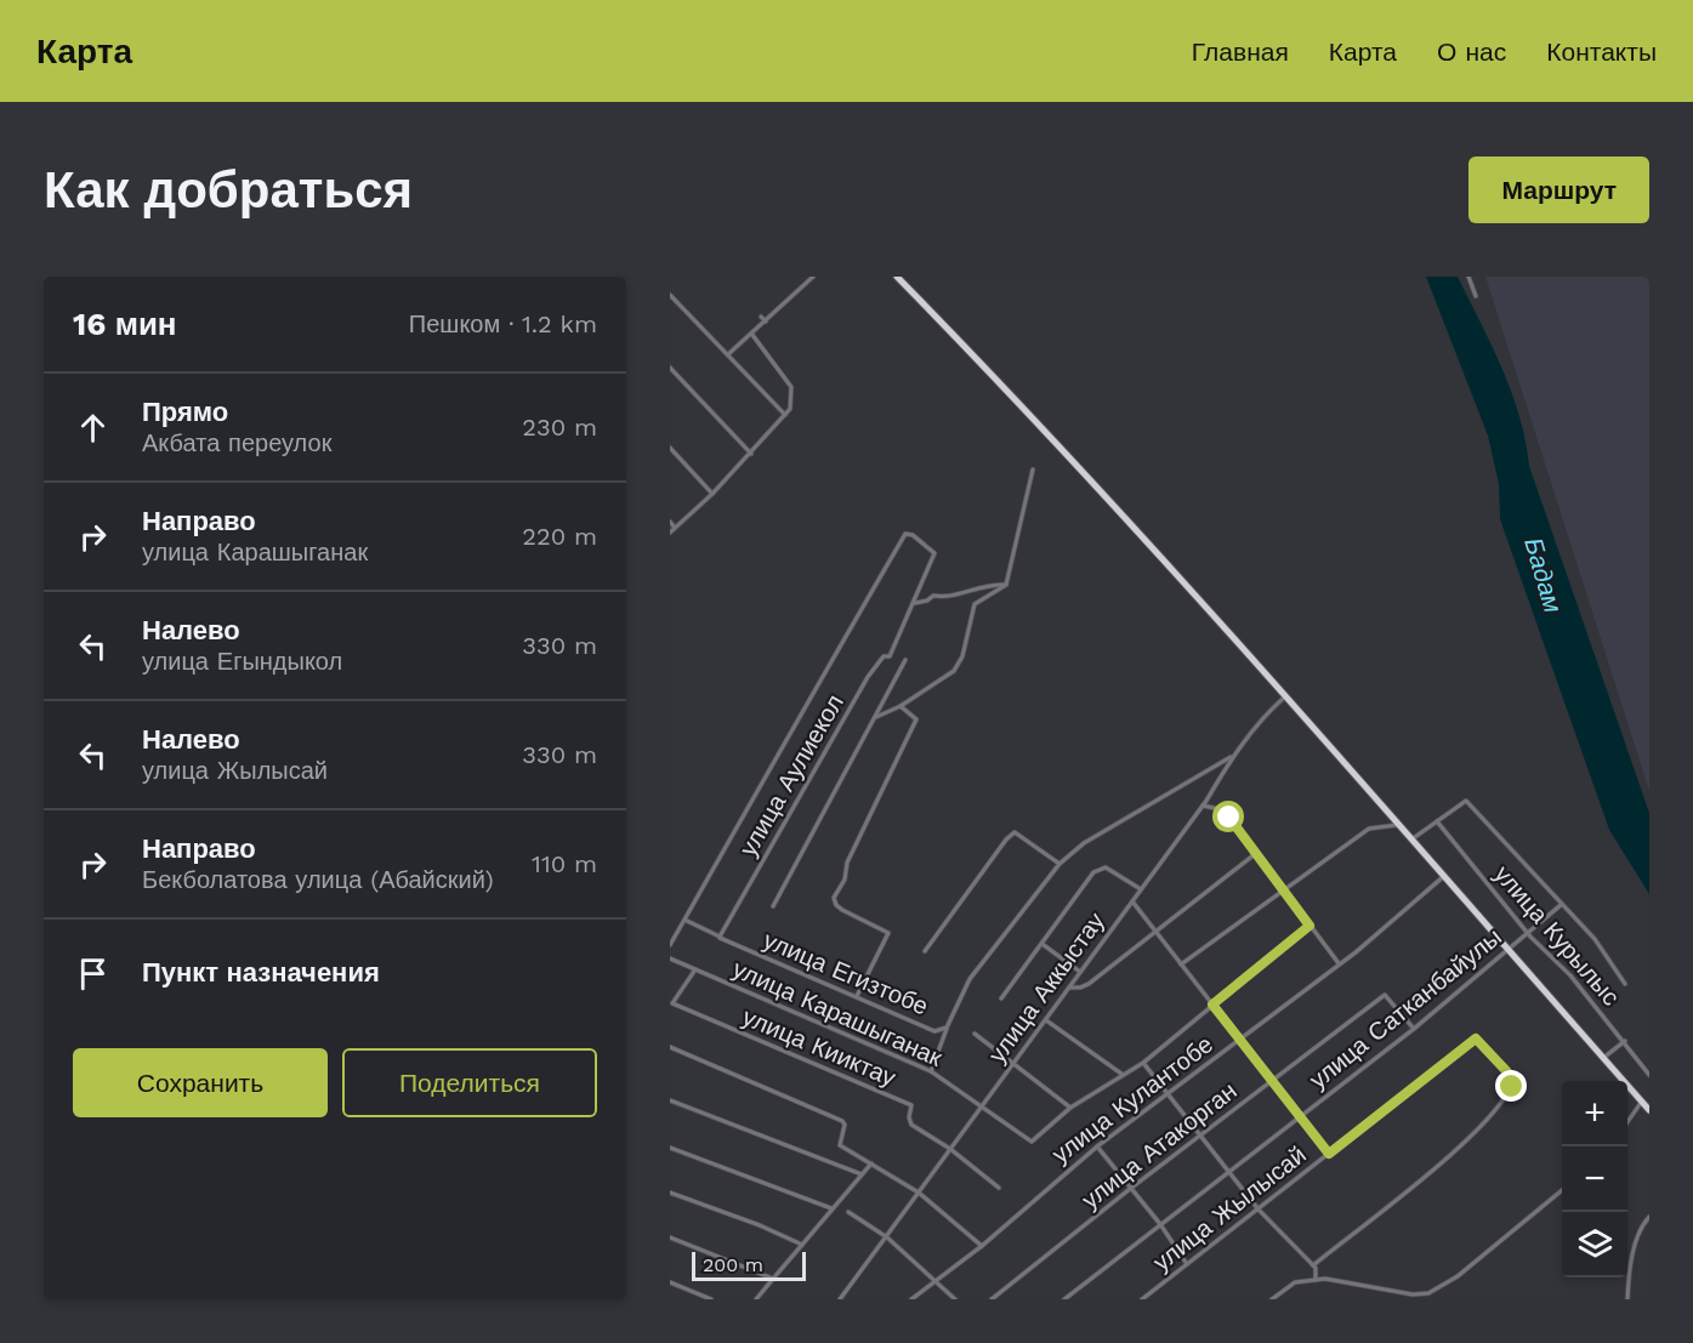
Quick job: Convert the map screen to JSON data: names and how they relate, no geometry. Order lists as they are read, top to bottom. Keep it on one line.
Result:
{"streets":{"street":["улица Аулиекол","улица Курылыс","улица Егизтобе","улица Аккыстау","улица Сатканбайулы","улица Карашыганак","улица Кииктау","улица Кулантобе","улица Атакорган","улица Жылысай"]},"crossings":[["улица Аулиекол","улица Егизтобе"],["улица Курылыс","улица Сатканбайулы"],["улица Егизтобе","улица Аккыстау"],["улица Аккыстау","улица Карашыганак"],["улица Аккыстау","улица Кииктау"],["улица Сатканбайулы","улица Атакорган"],["улица Карашыганак","улица Кииктау"]],"water":["Бадам"],"scale_bar":"200 m","page":{"header":"Карта","nav":["Главная","Карта","О нас","Контакты"],"buttons":["Маршрут",["Сохранить","Поделиться"]],"title":"Как добраться","heading":["16 мин","Пешком · 1.2 km"],"list":[["Прямо","Акбата переулок","230 m"],["Направо","улица Карашыганак","220 m"],["Налево","улица Егындыкол","330 m"],["Налево","улица Жылысай","330 m"],["Направо","Бекболатова улица (Абайский)","110 m"],"Пункт назначения"],"map_buttons":["+","−"],"scale":"200 m"}}
